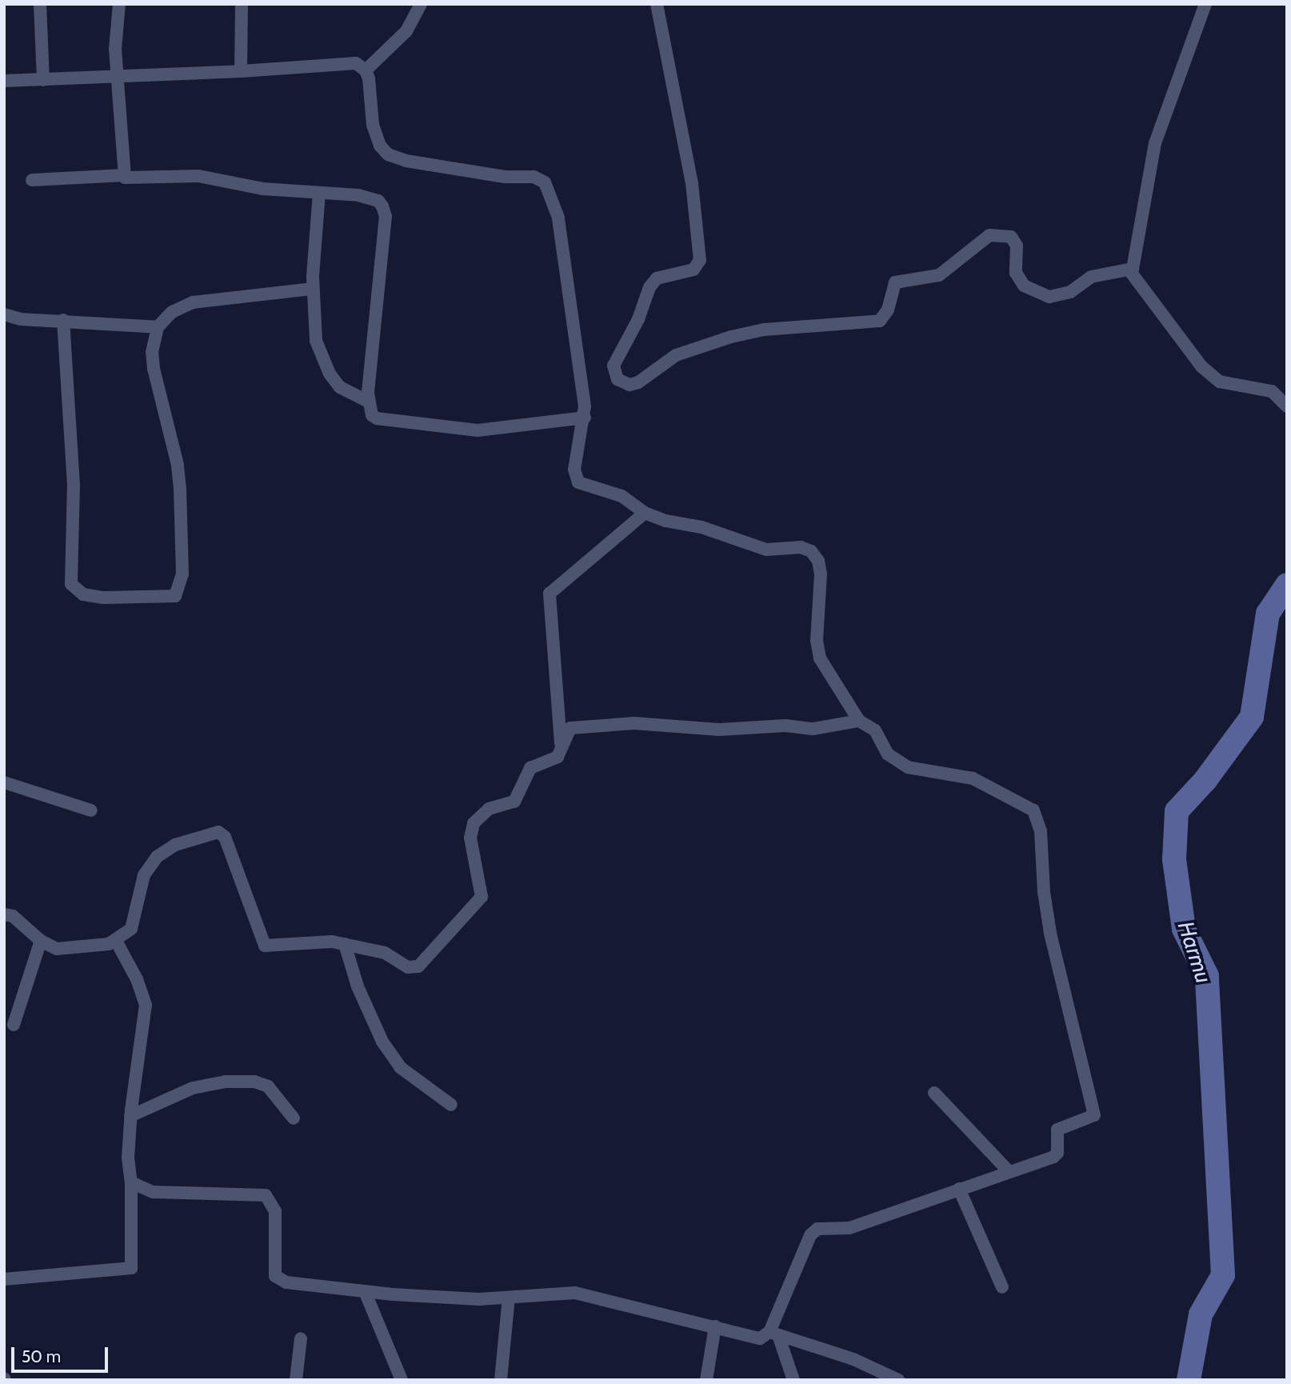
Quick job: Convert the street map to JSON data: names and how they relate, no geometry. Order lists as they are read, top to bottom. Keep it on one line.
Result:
{"water":["Harmu"],"scale_bar":"50 m"}
